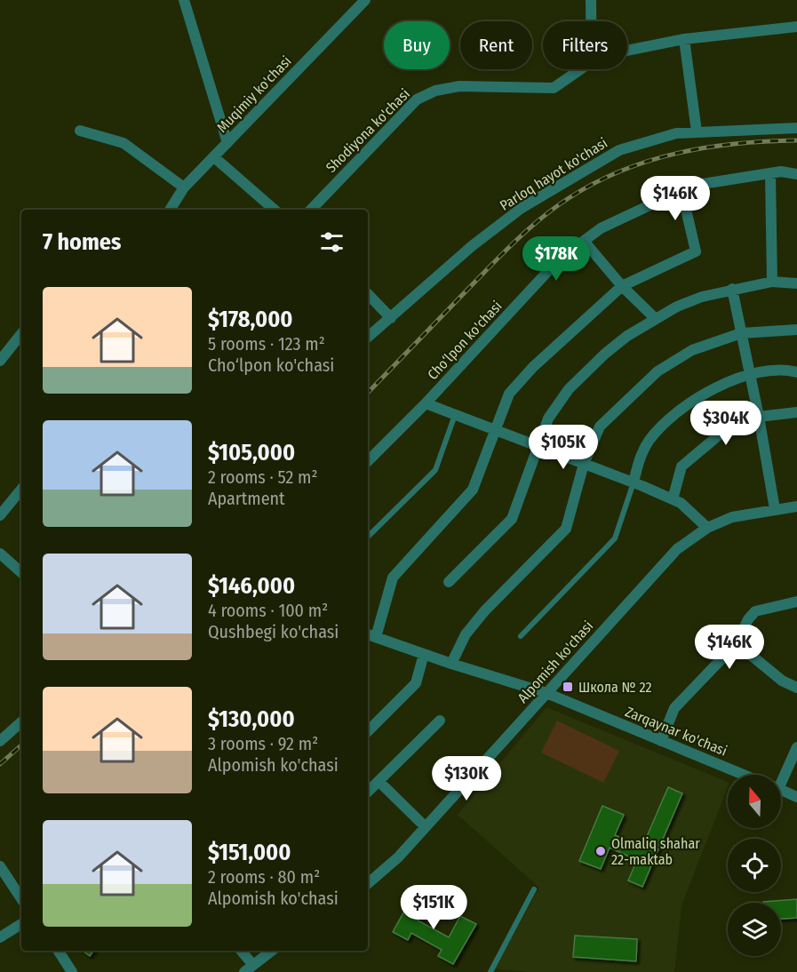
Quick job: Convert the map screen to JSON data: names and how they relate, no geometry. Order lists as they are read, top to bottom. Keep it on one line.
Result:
{"streets":{"street":["Muqimiy ko'chasi","Shodiyona ko'chasi","Parloq hayot ko'chasi","Cho‘lpon ko'chasi","Alpomish ko'chasi","Zarqaynar ko'chasi"]},"crossings":[["Alpomish ko'chasi","Zarqaynar ko'chasi"]],"places":{"transit":["Школа № 22"],"other":["Olmaliq shahar 22-maktab"]},"north":"top","page":{"chip":["Buy","Rent","Filters"],"price":["$146K","$178K","$304K","$105K","$146K","$130K","$151K"],"heading":"7 homes","list":[{"name":"$178,000","note":"5 rooms · 123 m² · Cho‘lpon ko'chasi"},{"name":"$105,000","note":"2 rooms · 52 m² · Apartment"},{"name":"$146,000","note":"4 rooms · 100 m² · Qushbegi ko'chasi"},{"name":"$130,000","note":"3 rooms · 92 m² · Alpomish ko'chasi"},{"name":"$151,000","note":"2 rooms · 80 m² · Alpomish ko'chasi"}]}}
